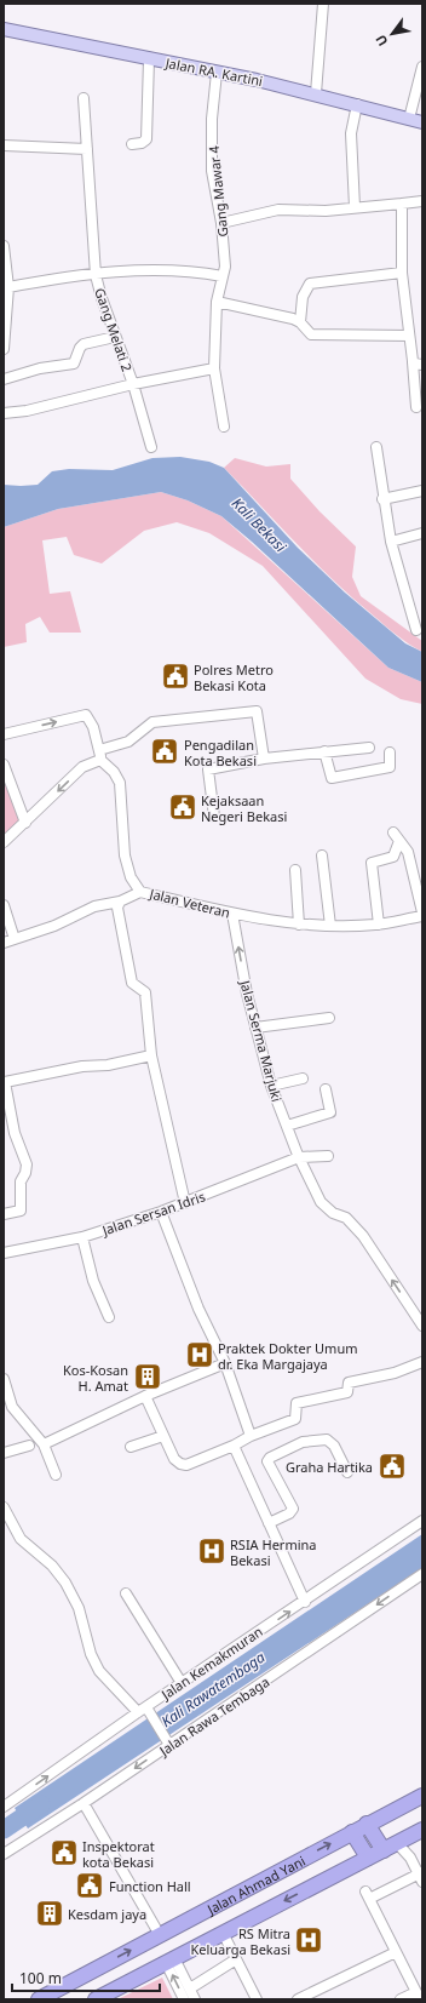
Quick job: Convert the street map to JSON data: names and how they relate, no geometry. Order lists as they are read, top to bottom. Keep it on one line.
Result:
{"streets":{"highway":["Jalan Ahmad Yani"],"main road":["Jalan RA. Kartini"],"street":["Gang Mawar 4","Gang Melati 2","Jalan Veteran","Jalan Serma Marjuki","Jalan Sersan Idris","Jalan Kemakmuran","Jalan Rawa Tembaga"]},"crossings":[["Jalan RA. Kartini","Gang Mawar 4"],["Jalan Veteran","Jalan Serma Marjuki"],["Jalan Serma Marjuki","Jalan Sersan Idris"]],"one_way":["Jalan Serma Marjuki","Jalan Kemakmuran","Jalan Rawa Tembaga"],"water":["Kali Bekasi","Kali Rawatembaga"],"places":{"public building":["Polres Metro Bekasi Kota","Pengadilan Kota Bekasi","Kejaksaan Negeri Bekasi","Graha Hartika","Inspektorat kota Bekasi","Function Hall"],"hospital":["Praktek Dokter Umum dr. Eka Margajaya","RSIA Hermina Bekasi","RS Mitra Keluarga Bekasi"],"building":["Kos-Kosan H. Amat","Kesdam jaya"]},"scale_bar":"100 m","north":"bottom left"}
